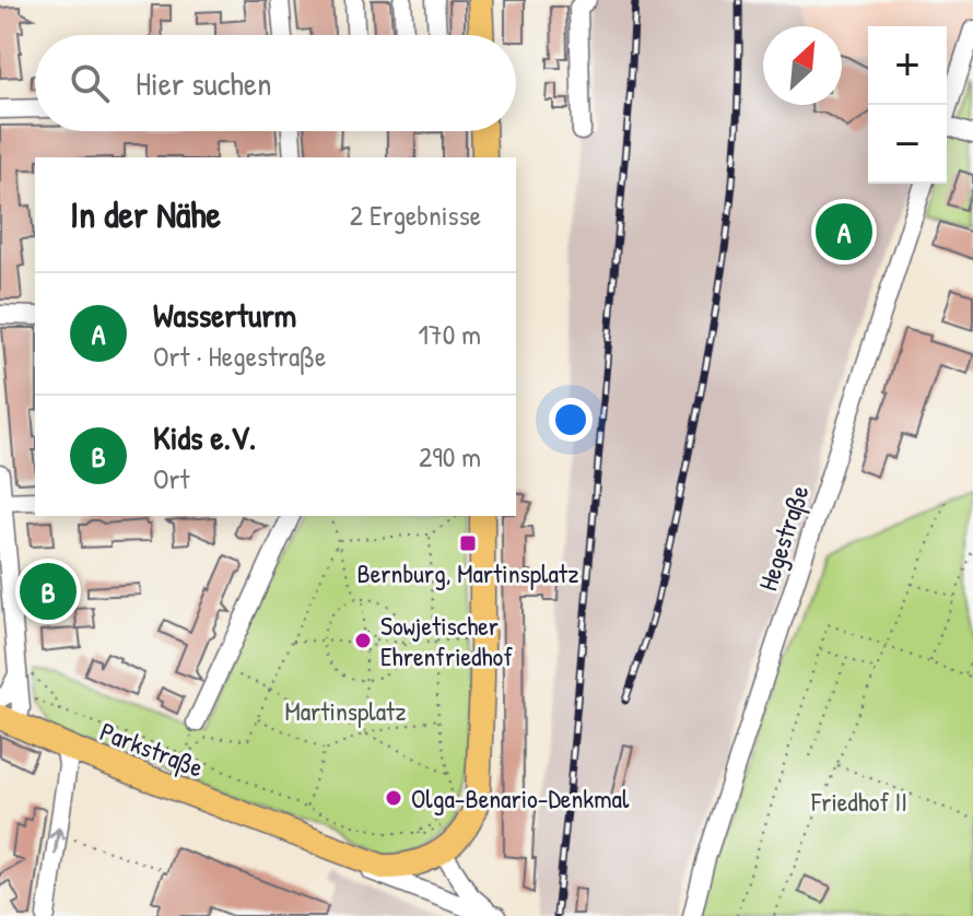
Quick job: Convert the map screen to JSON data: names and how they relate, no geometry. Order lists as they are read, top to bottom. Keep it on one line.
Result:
{"streets":{"main road":["Parkstraße"],"street":["Hegestraße"]},"parks":["Martinsplatz","Friedhof II"],"places":{"transit":["Bernburg, Martinsplatz"],"other":["Sowjetischer Ehrenfriedhof","Olga-Benario-Denkmal"]},"north":"top right","page":{"map_buttons":["+","−"],"search":"Hier suchen","heading":["In der Nähe","2 Ergebnisse"],"pins":["A","B"],"list":[{"mark":"A","name":"Wasserturm","note":"Ort · Hegestraße","value":"170 m"},{"mark":"B","name":"Kids e.V.","note":"Ort","value":"290 m"}]}}
